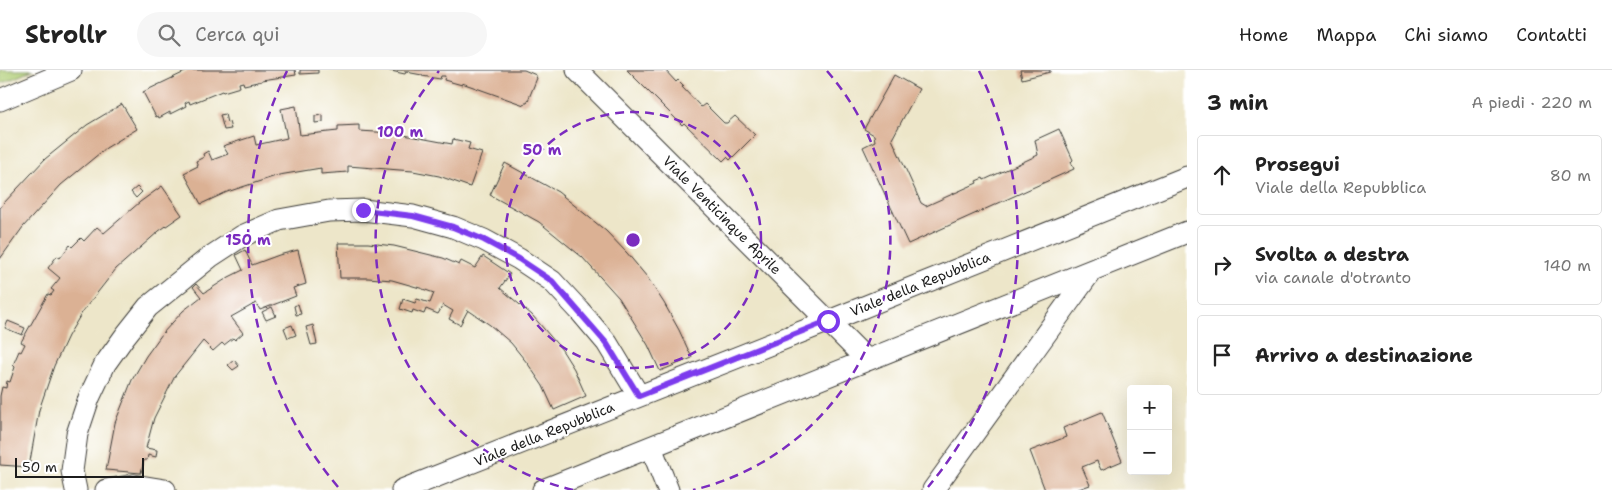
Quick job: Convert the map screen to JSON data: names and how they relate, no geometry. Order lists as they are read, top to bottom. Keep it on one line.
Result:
{"streets":{"street":["Viale Venticinque Aprile","Viale della Repubblica"]},"crossings":[["Viale Venticinque Aprile","Viale della Repubblica"]],"scale_bar":"50 m","page":{"header":"Strollr","search":"Cerca qui","nav":["Home","Mappa","Chi siamo","Contatti"],"heading":["3 min","A piedi · 220 m"],"list":[["Prosegui","Viale della Repubblica","80 m"],["Svolta a destra","via canale d'otranto","140 m"],"Arrivo a destinazione"],"map_buttons":["+","−"],"scale":"50 m"},"rings":["100 m","50 m","150 m"]}
